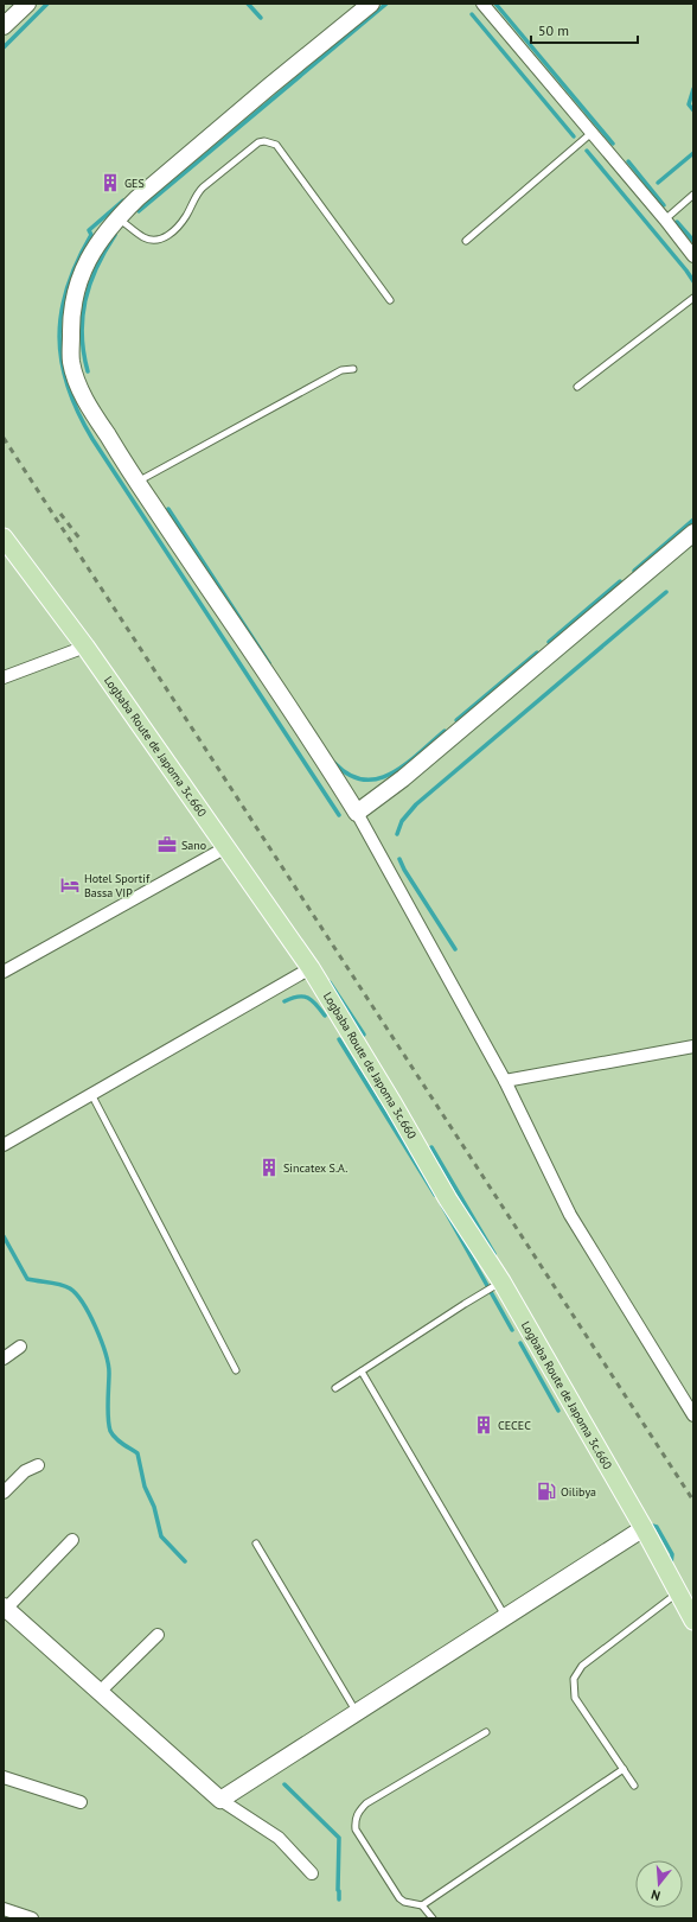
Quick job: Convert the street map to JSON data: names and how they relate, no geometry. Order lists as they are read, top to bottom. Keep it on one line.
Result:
{"streets":{"main road":["Logbaba Route de Japoma 3c.660"]},"places":{"building":["GES","Sincatex S.A.","CECEC"],"office":["Sano"],"hotel":["Hotel Sportif Bassa VIP"],"fuel station":["Oilibya"]},"scale_bar":"50 m","north":"bottom"}
